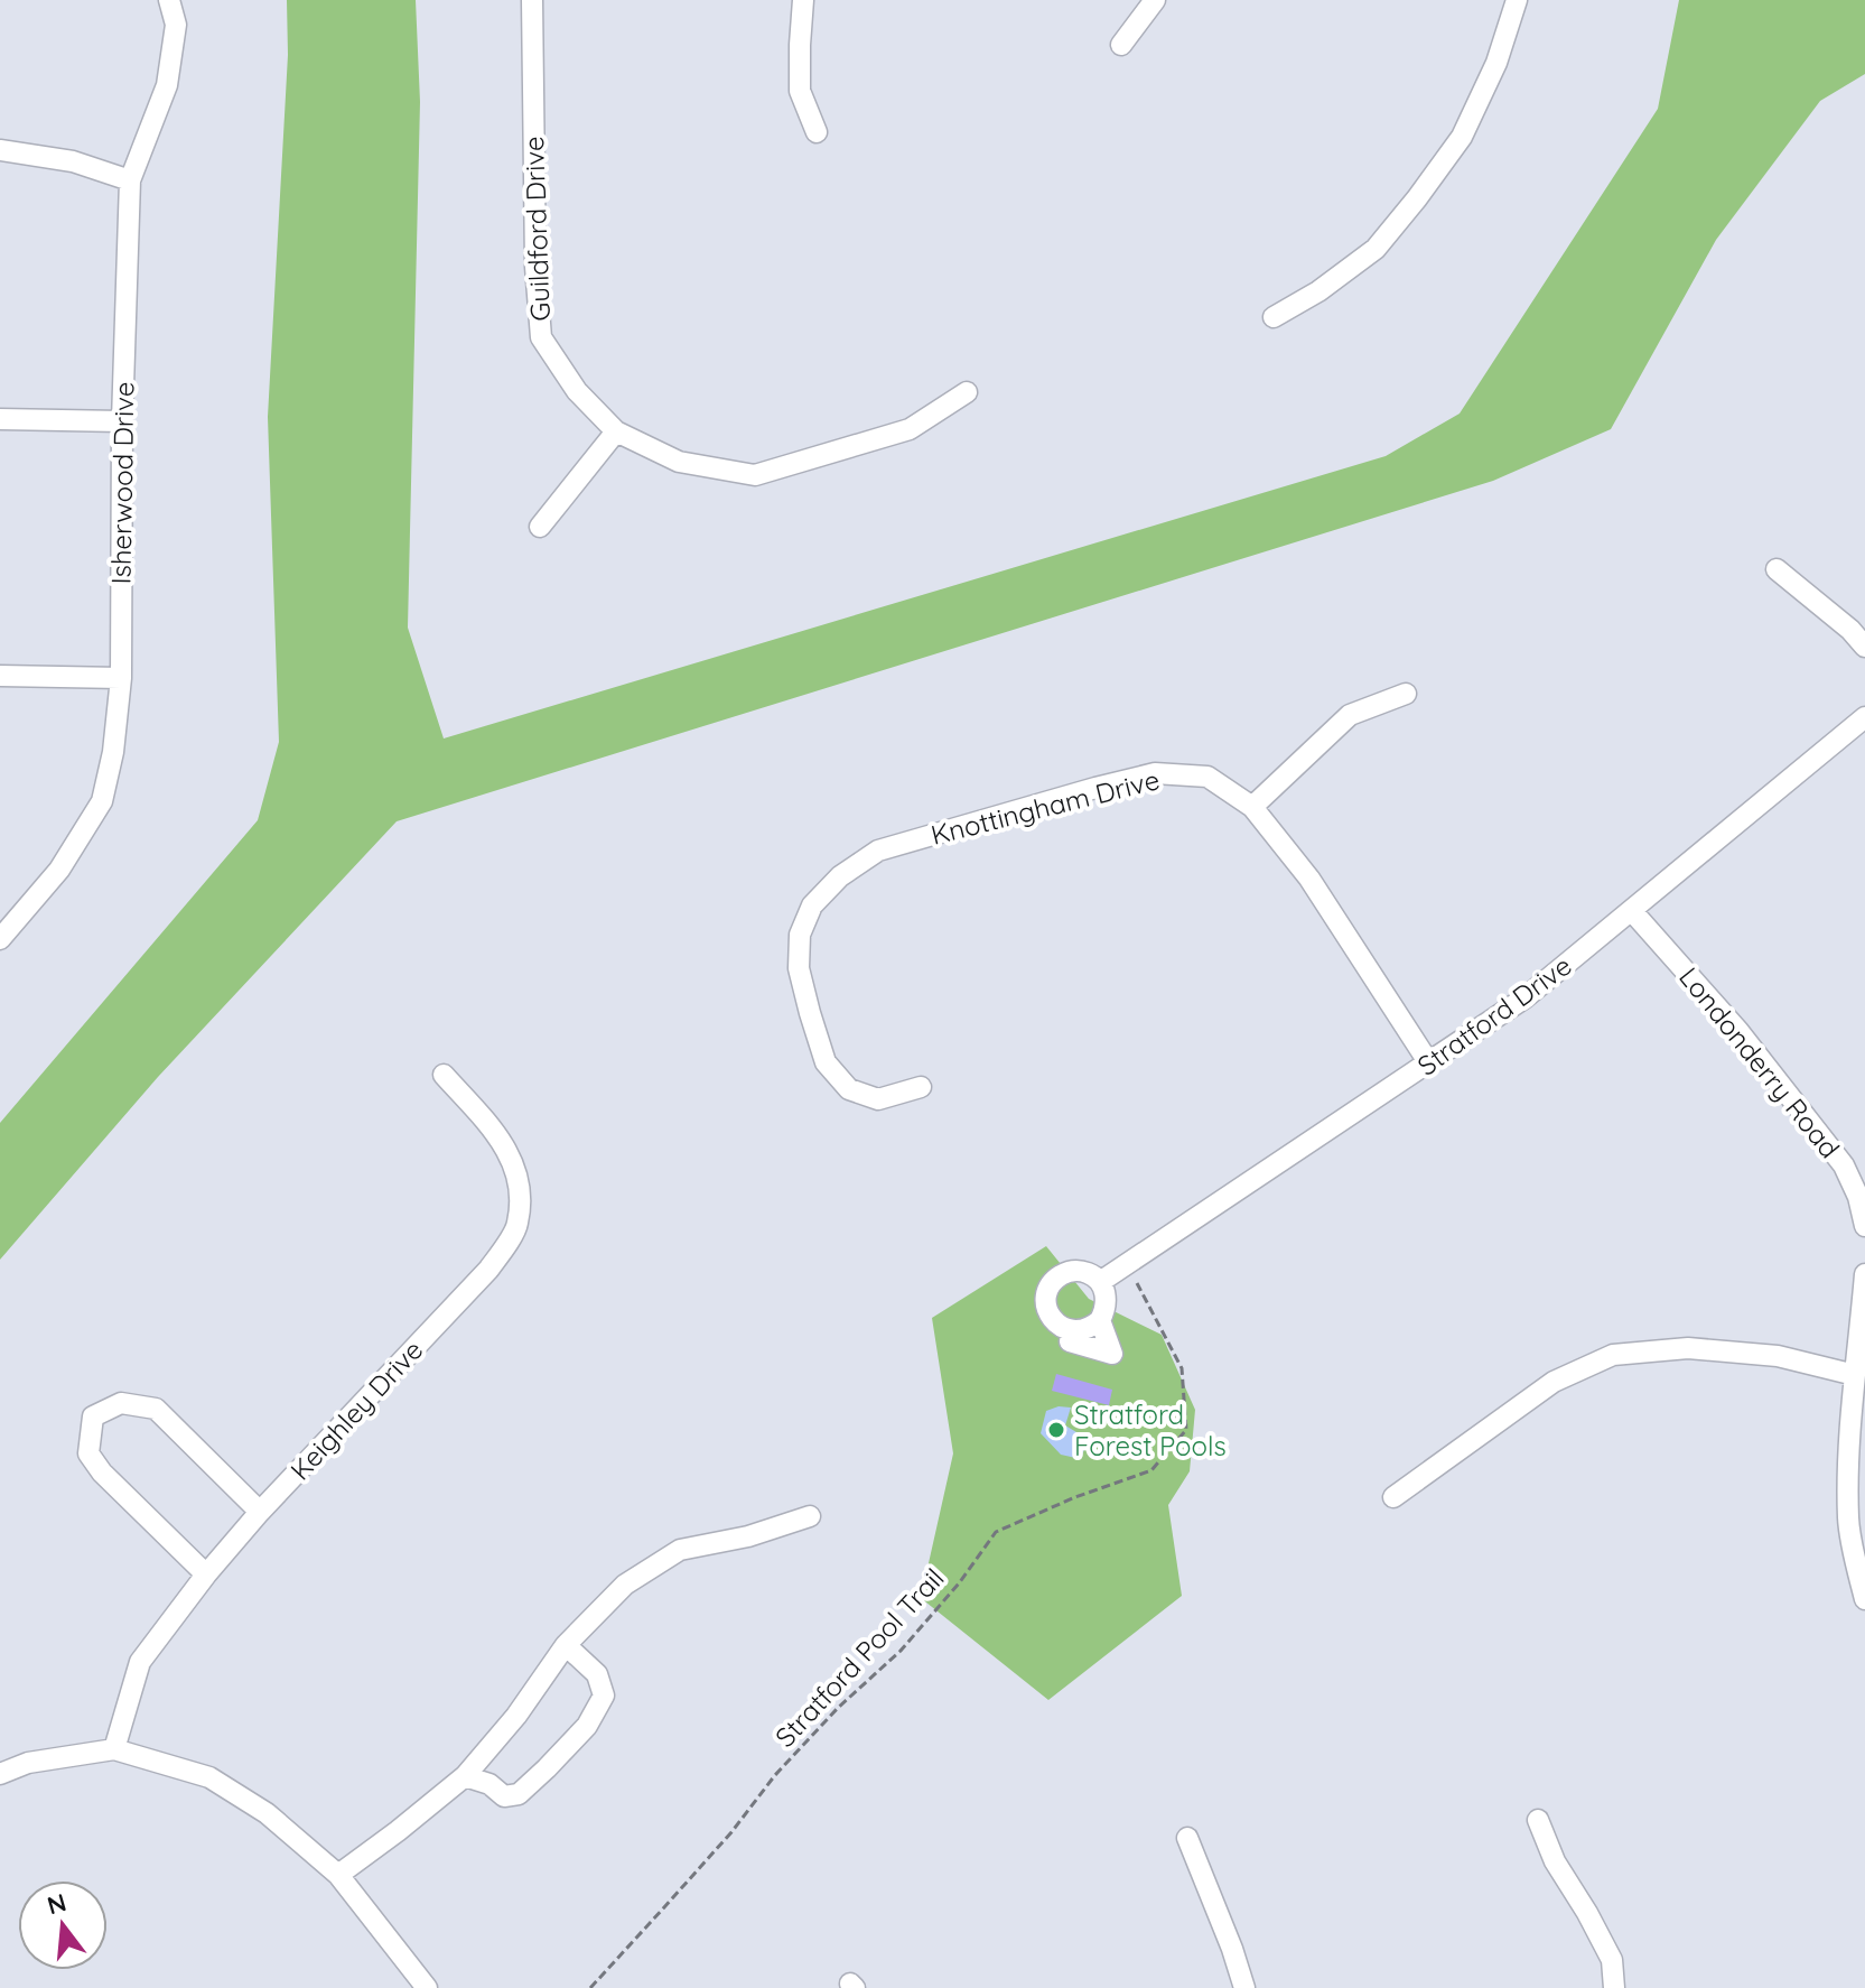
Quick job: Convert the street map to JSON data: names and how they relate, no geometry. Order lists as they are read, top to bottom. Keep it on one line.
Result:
{"streets":{"street":["Guildford Drive","Isherwood Drive","Knottingham Drive","Stratford Drive","Londonderry Road","Keighley Drive"],"path":["Stratford Pool Trail"]},"crossings":[["Knottingham Drive","Stratford Drive"],["Stratford Drive","Londonderry Road"],["Stratford Drive","Stratford Pool Trail"]],"places":["Stratford Forest Pools"],"north":"top"}
